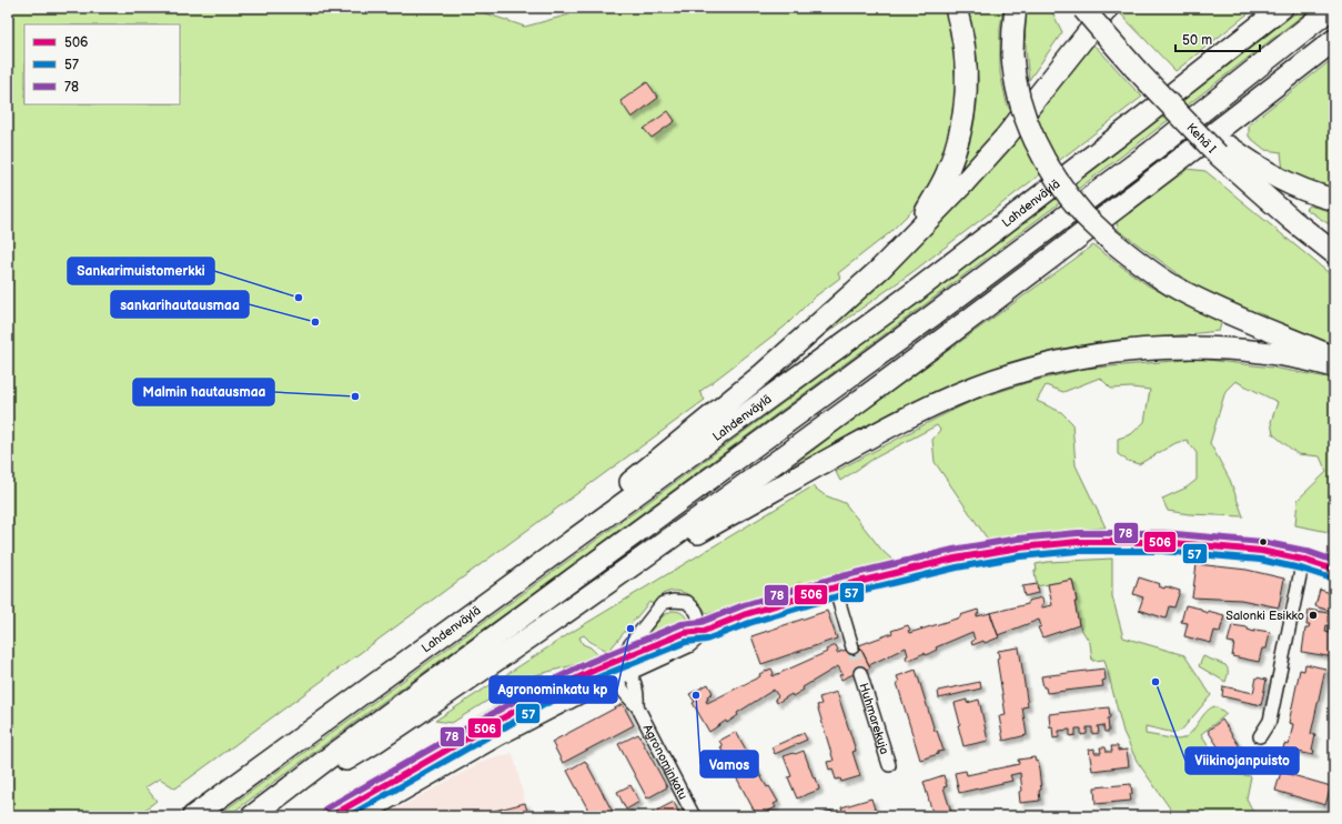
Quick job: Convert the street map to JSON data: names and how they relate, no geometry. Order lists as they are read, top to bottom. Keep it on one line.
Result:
{"streets":{"highway":["Kehä I","Lahdenväylä"],"street":["Huhmarekuja","Agronominkatu"]},"places":["Sankarimuistomerkki","sankarihautausmaa","Malmin hautausmaa","Salonki Esikko","Agronominkatu kp","Viikinojanpuisto","Vamos"],"lines":["transit line 78","transit line 506","transit line 57"],"legend":["506","57","78"],"scale_bar":"50 m"}
